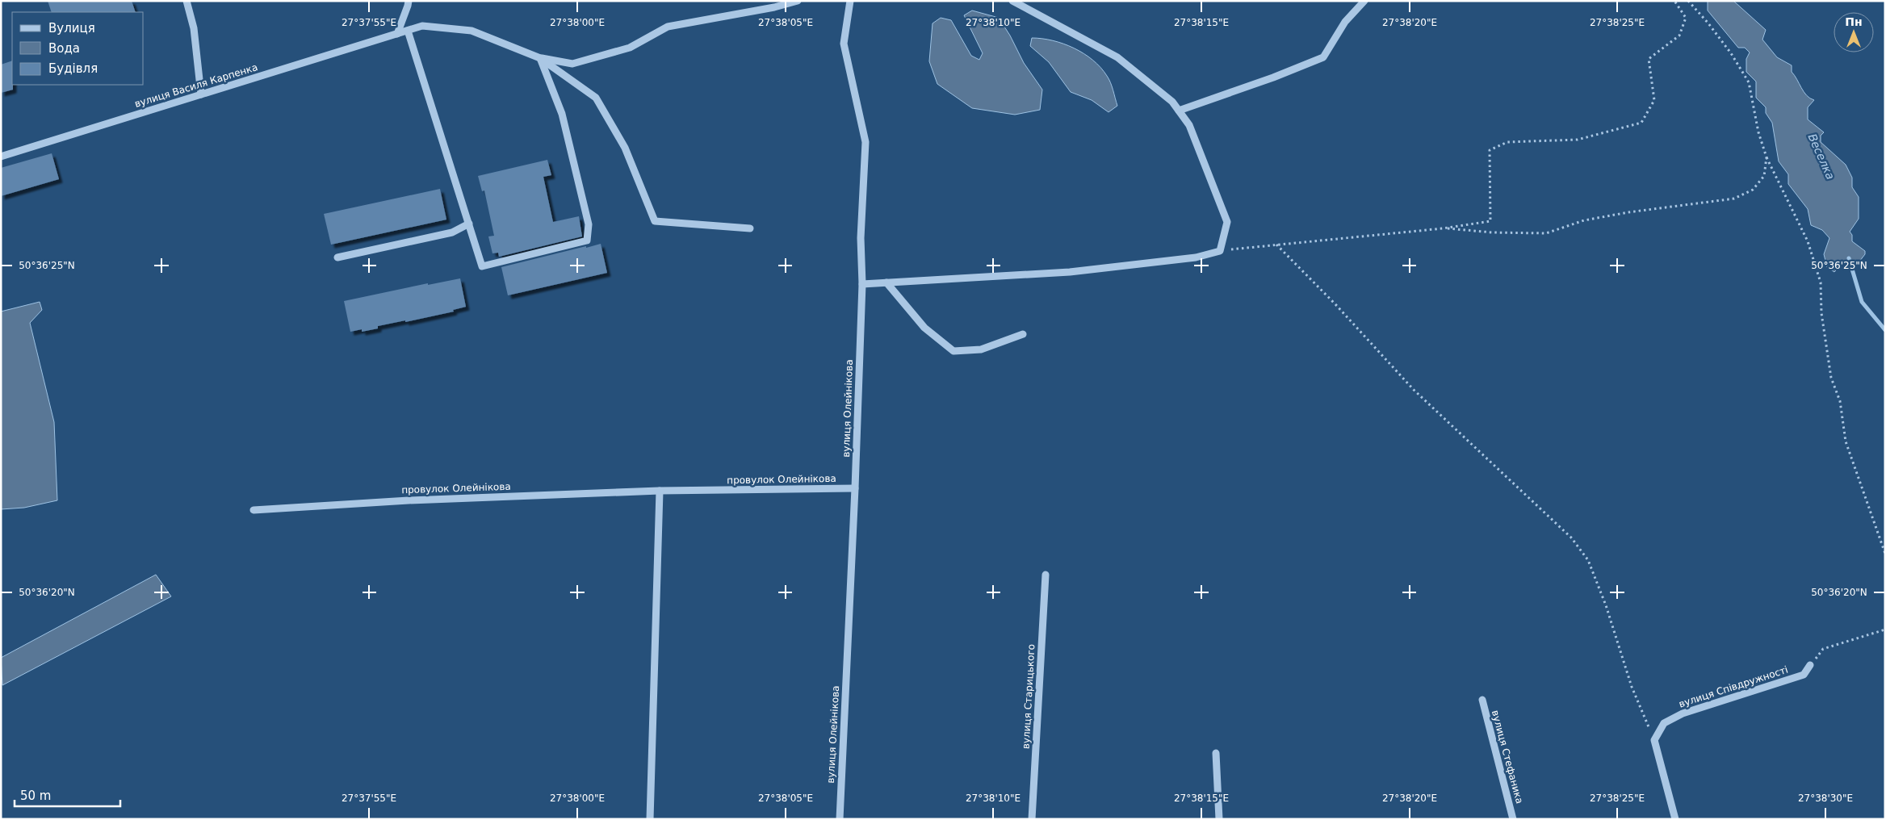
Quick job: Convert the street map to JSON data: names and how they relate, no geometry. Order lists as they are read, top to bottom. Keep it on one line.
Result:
{"streets":{"street":["вулиця Василя Карпенка","вулиця Олейнікова","провулок Олейнікова","вулиця Співдружності","вулиця Старицького","вулиця Стефаника"]},"crossings":[["вулиця Олейнікова","провулок Олейнікова"]],"water":["Веселка"],"legend":["Вулиця","Вода","Будівля"],"scale_bar":"50 m","north":"top","coordinates":["27°37'55\"E","27°38'00\"E","27°38'05\"E","27°38'10\"E","27°38'15\"E","27°38'20\"E","27°38'25\"E","50°36'25\"N","50°36'20\"N","27°38'30\"E"]}
